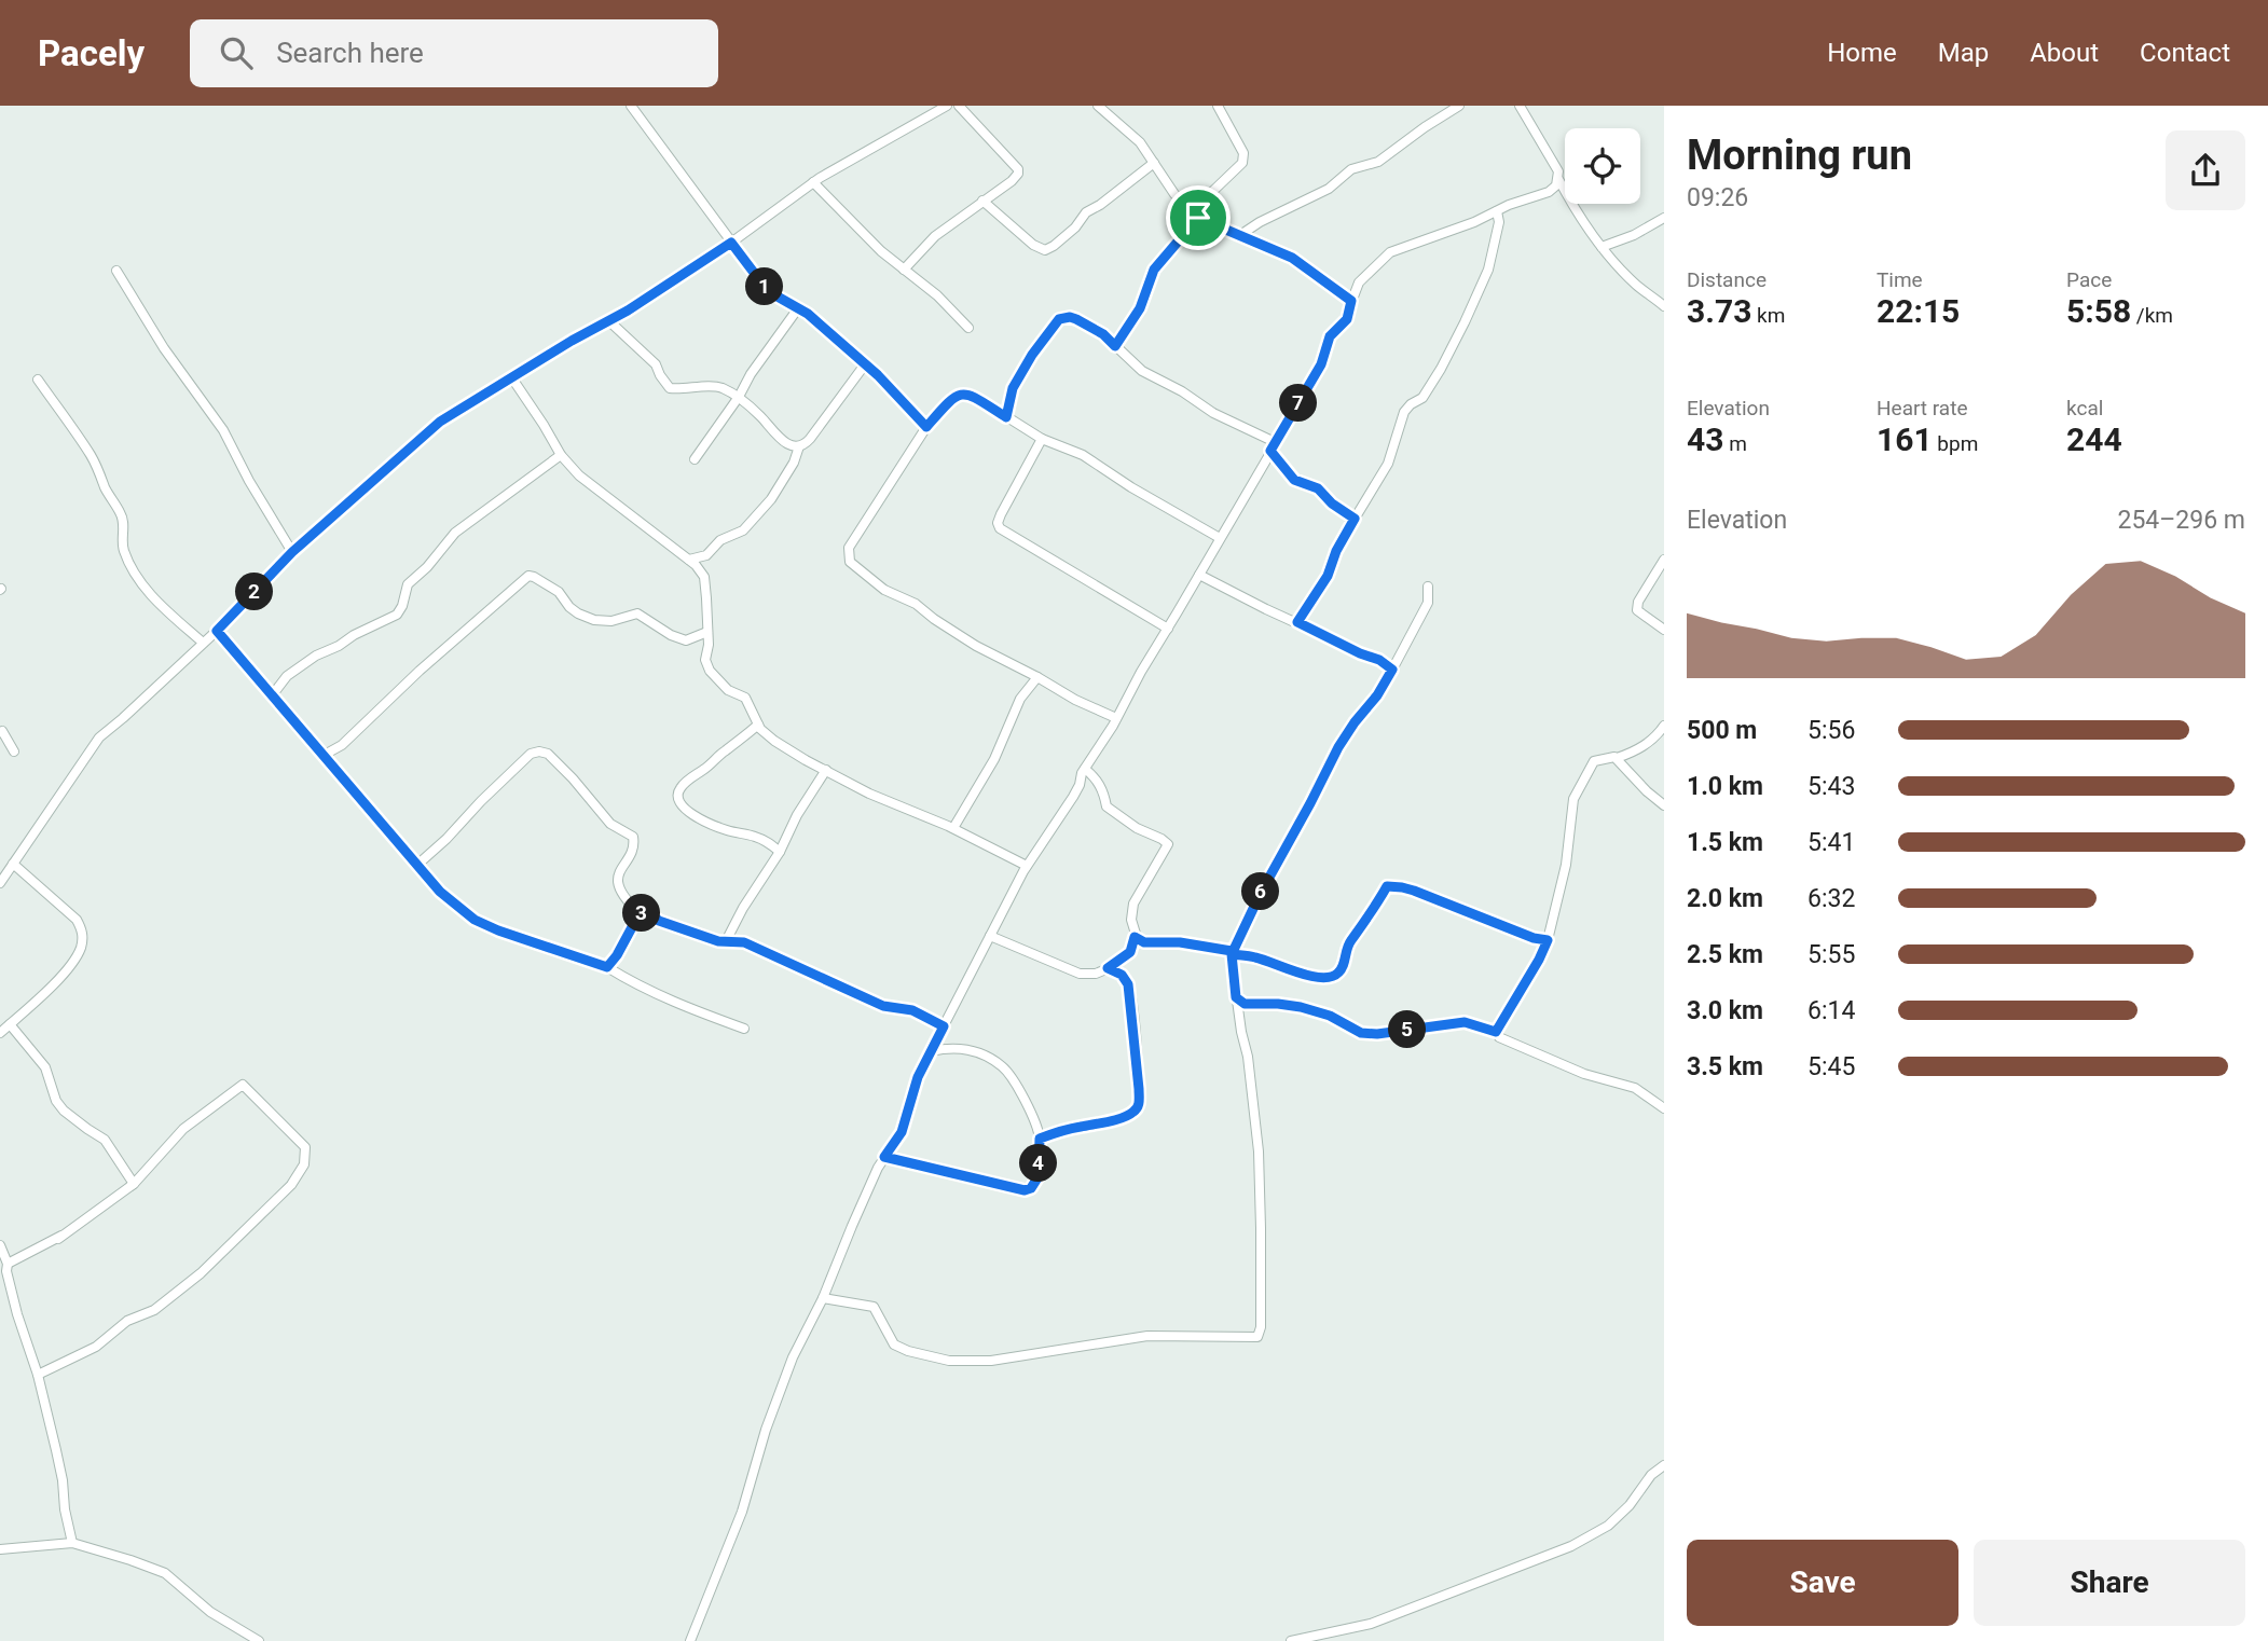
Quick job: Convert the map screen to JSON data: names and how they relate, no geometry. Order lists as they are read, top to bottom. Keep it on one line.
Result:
{"page":{"header":"Pacely","search":"Search here","nav":["Home","Map","About","Contact"],"heading":["Morning run","09:26"],"stats":[["Distance","3.73 km"],["Time","22:15"],["Pace","5:58 /km"],["Elevation","43 m"],["Heart rate","161 bpm"],["kcal","244"]],"pins":["1","7","2","6","3","5","4"],"chart":["Elevation","254–296 m"],"list":[{"name":"500 m","note":"5:56"},{"name":"1.0 km","note":"5:43"},{"name":"1.5 km","note":"5:41"},{"name":"2.0 km","note":"6:32"},{"name":"2.5 km","note":"5:55"},{"name":"3.0 km","note":"6:14"},{"name":"3.5 km","note":"5:45"}],"buttons":["Save","Share"]}}
